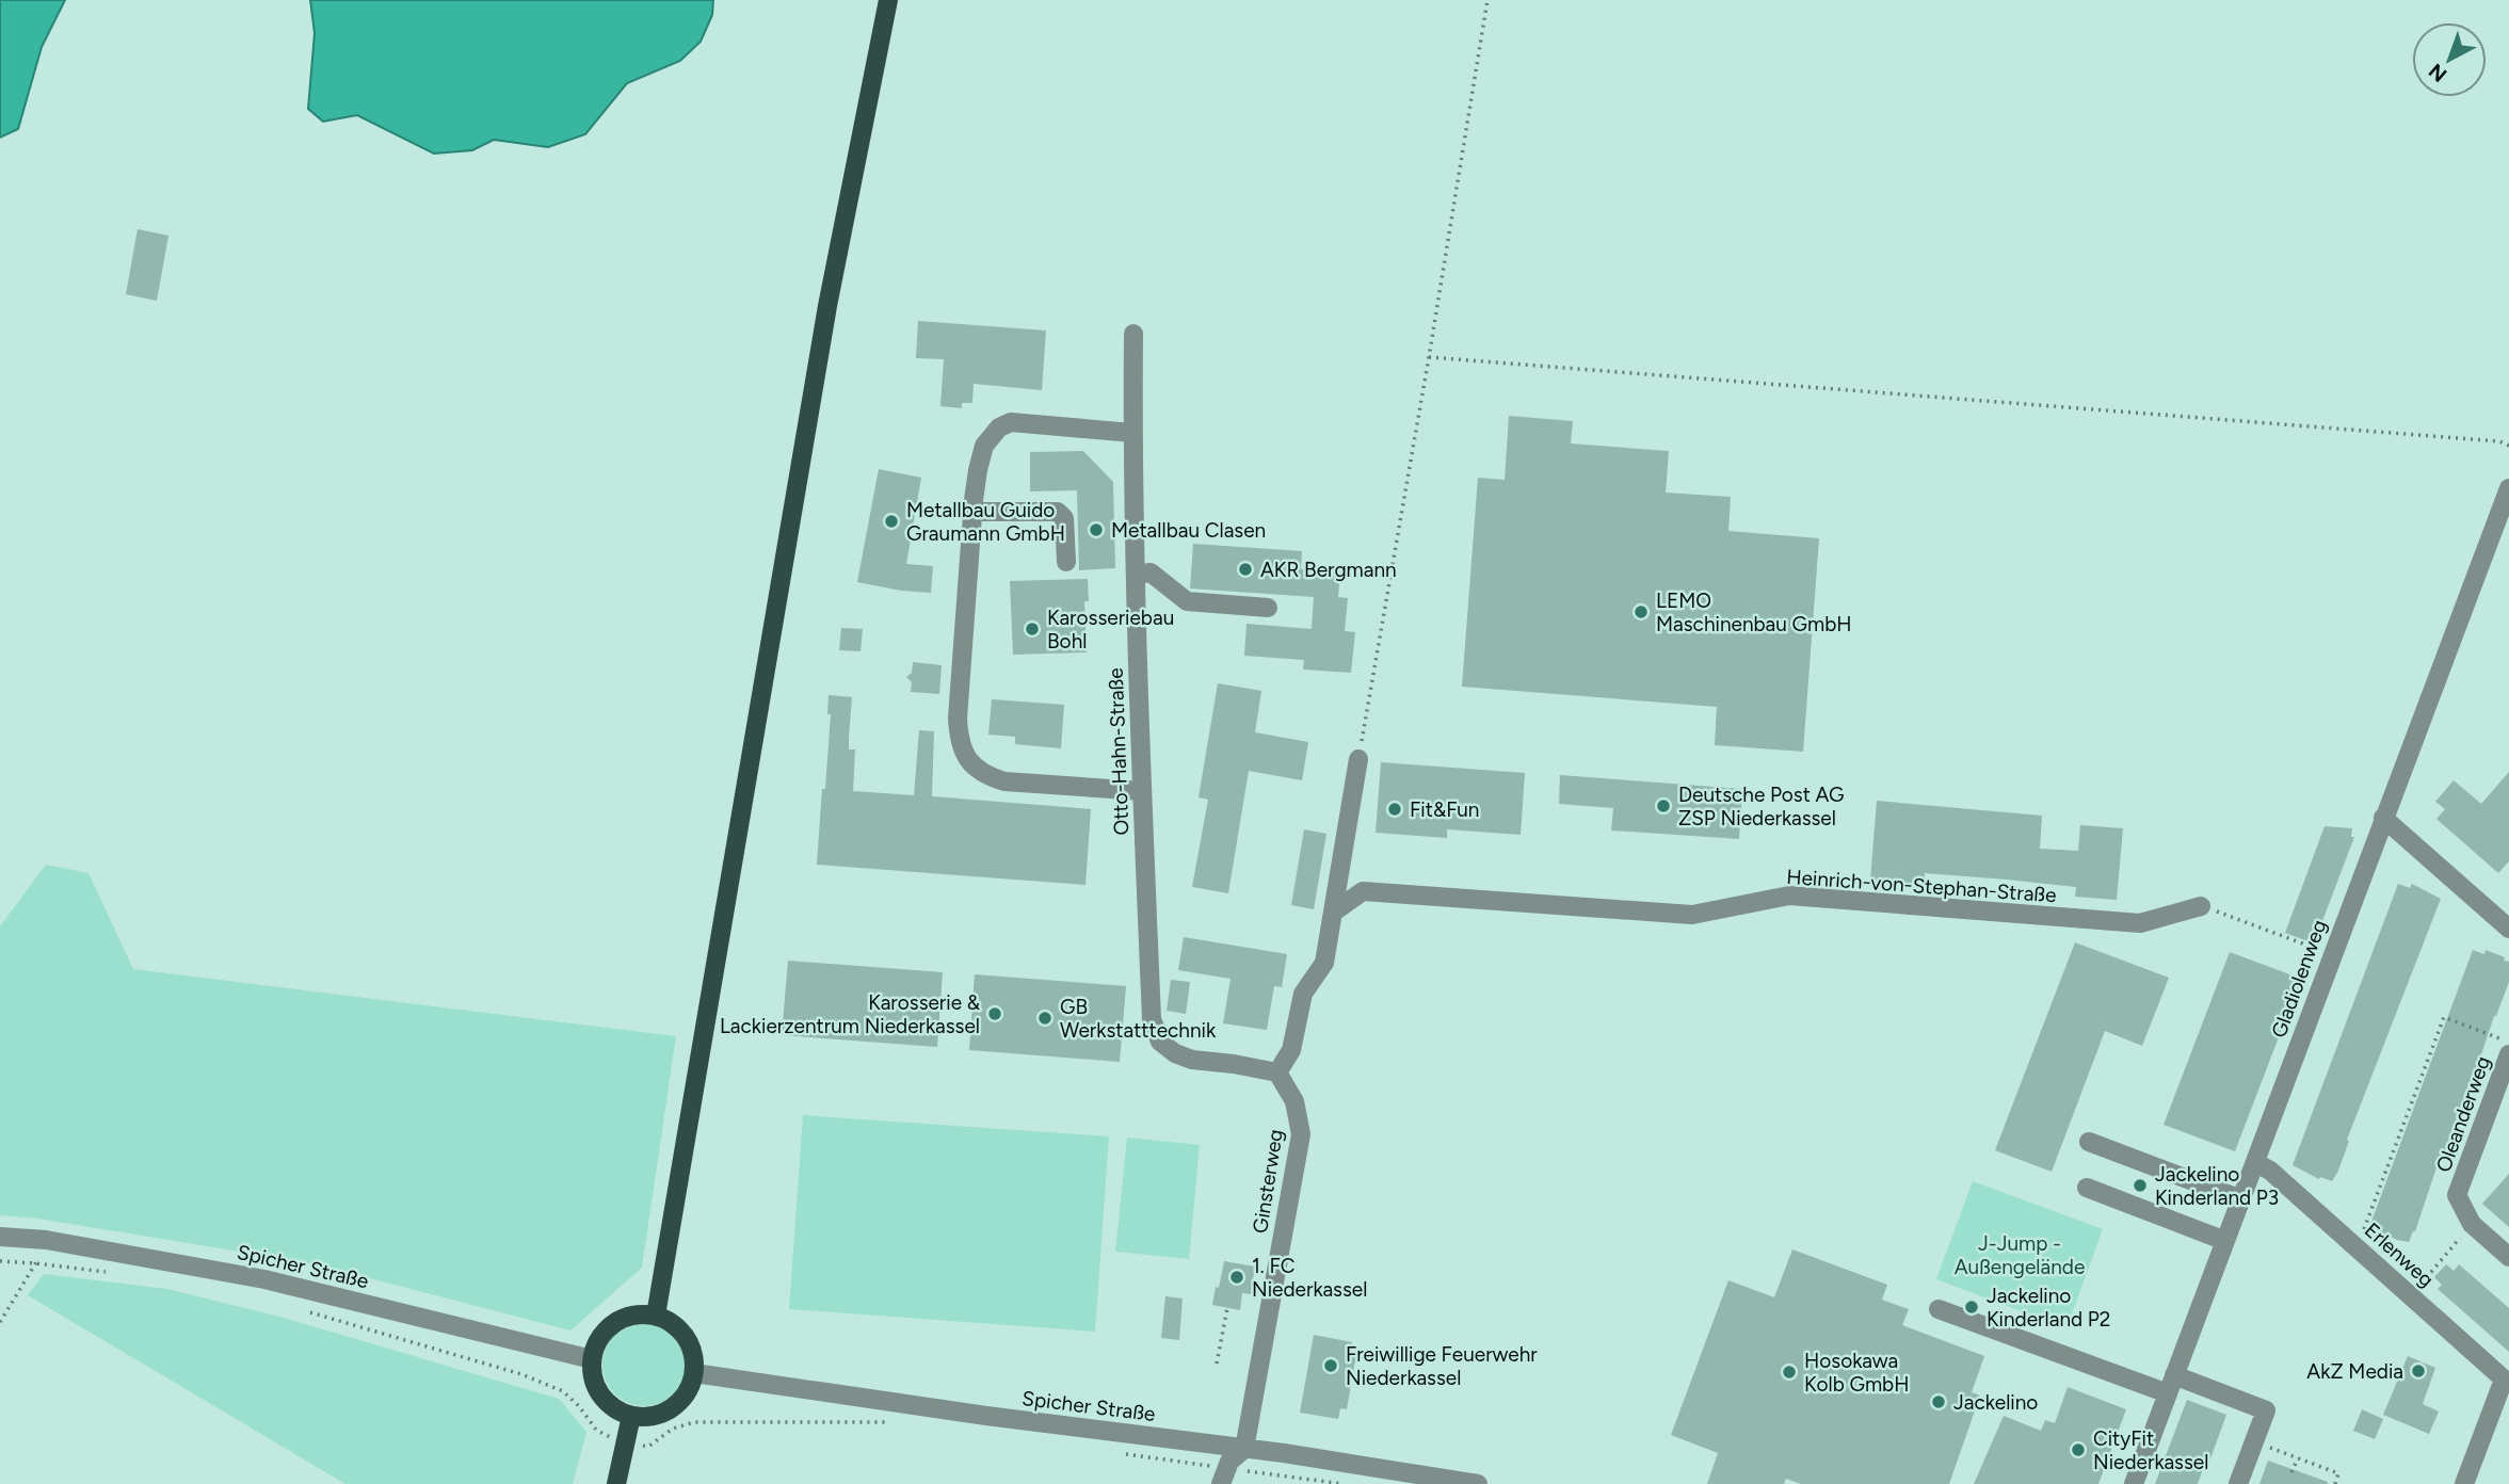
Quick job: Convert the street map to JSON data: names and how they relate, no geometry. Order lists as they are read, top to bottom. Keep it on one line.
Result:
{"streets":{"street":["Otto-Hahn-Straße","Heinrich-von-Stephan-Straße","Gladiolenweg","Oleanderweg","Ginsterweg","Erlenweg","Spicher Straße"]},"crossings":[["Otto-Hahn-Straße","Ginsterweg"],["Gladiolenweg","Erlenweg"],["Ginsterweg","Spicher Straße"]],"parks":["J-Jump - Außengelände"],"places":["Metallbau Guido Graumann GmbH","Metallbau Clasen","AKR Bergmann","LEMO Maschinenbau GmbH","Karosseriebau Bohl","Deutsche Post AG ZSP Niederkassel","Fit&Fun","Karosserie & Lackierzentrum Niederkassel","GB Werkstatttechnik","Jackelino Kinderland P3","1. FC Niederkassel","Jackelino Kinderland P2","Freiwillige Feuerwehr Niederkassel","AkZ Media","Hosokawa Kolb GmbH","Jackelino","CityFit Niederkassel"],"north":"bottom left"}
